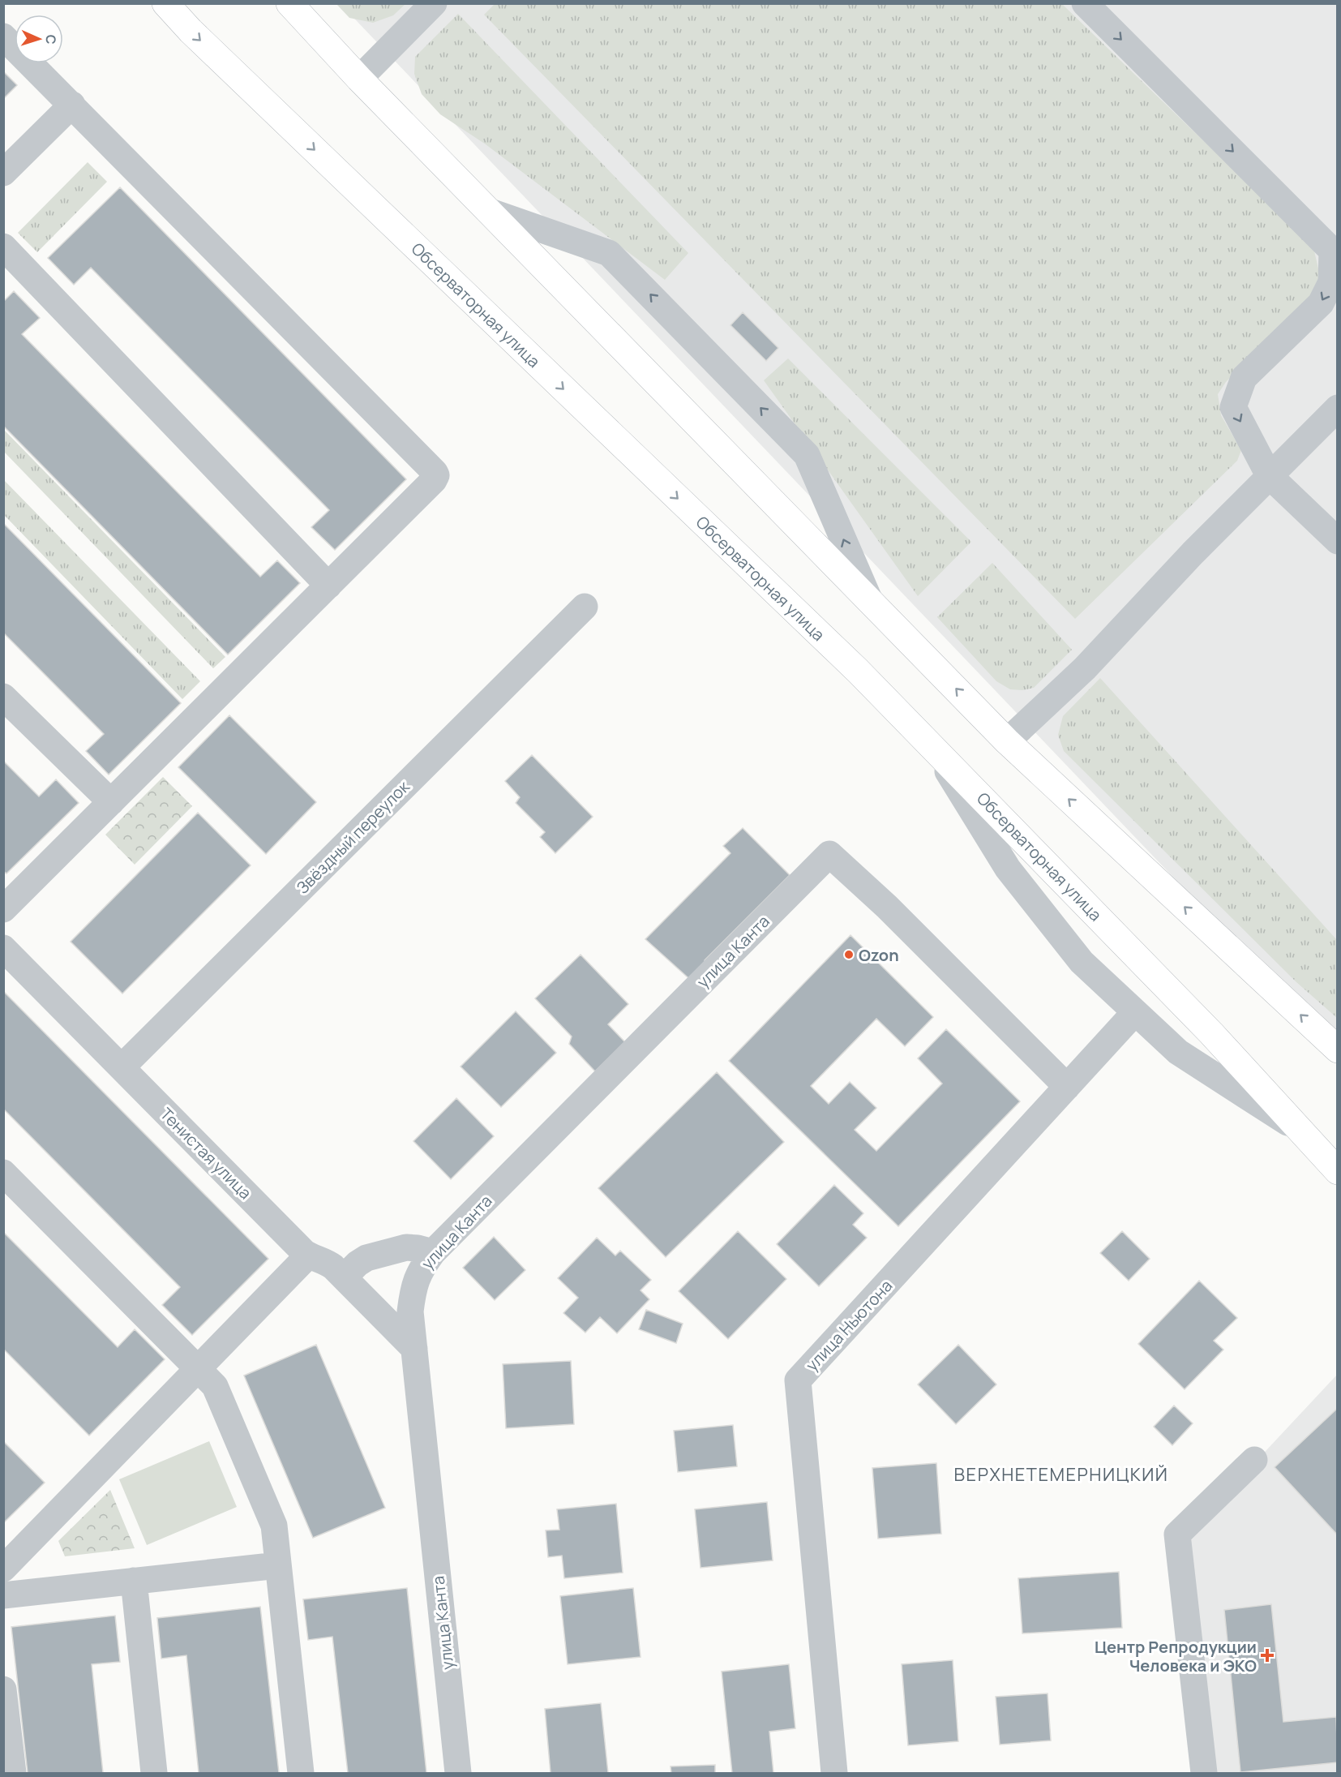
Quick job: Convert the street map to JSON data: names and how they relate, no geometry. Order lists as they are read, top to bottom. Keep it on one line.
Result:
{"streets":{"main road":["Обсерваторная улица"],"street":["Звёздный переулок","улица Канта","Тенистая улица","улица Ньютона"]},"crossings":[["Звёздный переулок","Тенистая улица"],["улица Канта","Тенистая улица"],["улица Канта","улица Ньютона"]],"districts":["ВЕРХНЕТЕМЕРНИЦКИЙ"],"places":{"other":["Ozon"],"health":["Центр Репродукции Человека и ЭКО"]},"north":"right"}
